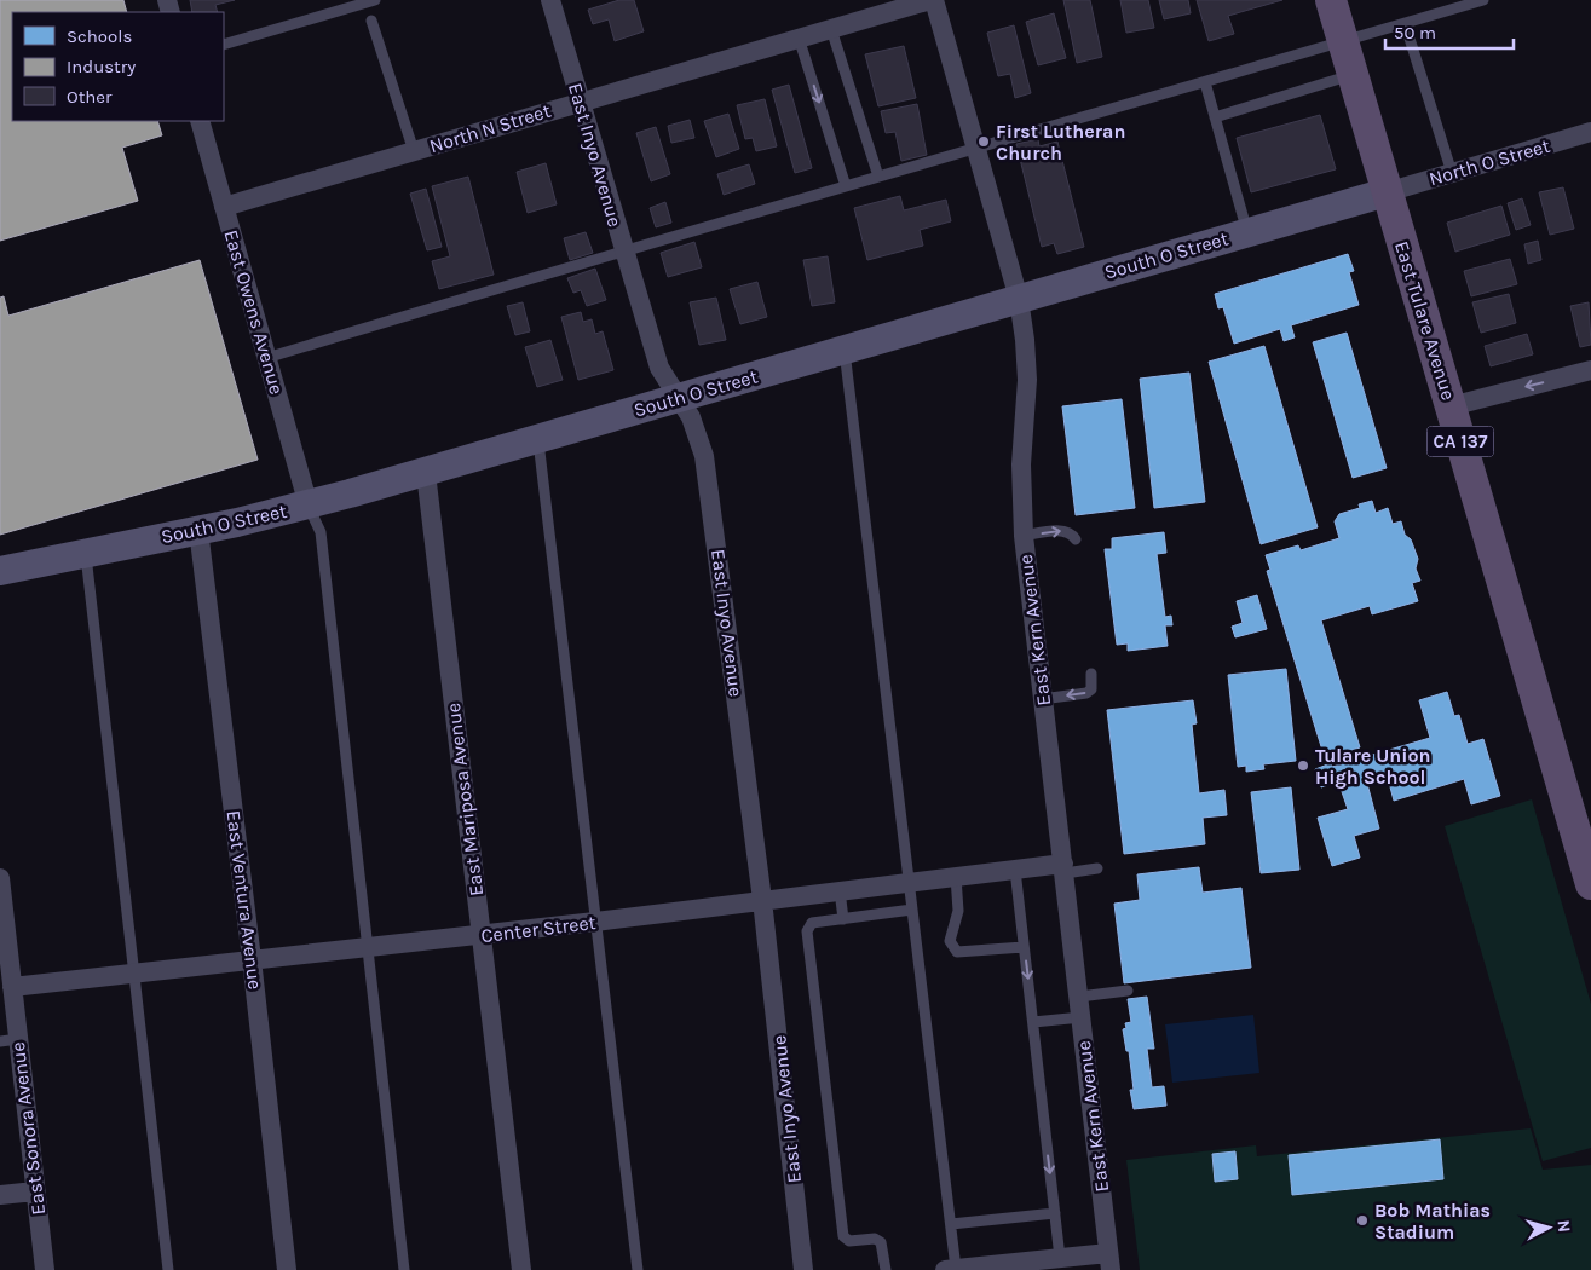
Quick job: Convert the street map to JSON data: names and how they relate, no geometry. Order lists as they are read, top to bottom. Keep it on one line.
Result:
{"streets":{"main road":["South O Street","East Tulare Avenue","CA 137"],"street":["North N Street","East Inyo Avenue","North O Street","East Owens Avenue","East Kern Avenue","East Mariposa Avenue","East Ventura Avenue","Center Street","East Sonora Avenue"]},"crossings":[["North N Street","East Inyo Avenue"],["North N Street","East Owens Avenue"],["North N Street","East Kern Avenue"],["East Inyo Avenue","South O Street"],["East Inyo Avenue","Center Street"],["North O Street","South O Street"],["North O Street","East Tulare Avenue"],["South O Street","East Owens Avenue"],["South O Street","East Tulare Avenue"],["South O Street","East Kern Avenue"],["South O Street","East Mariposa Avenue"],["South O Street","East Ventura Avenue"],["East Kern Avenue","Center Street"],["East Mariposa Avenue","Center Street"],["East Ventura Avenue","Center Street"],["Center Street","East Sonora Avenue"]],"places":["First Lutheran Church","Tulare Union High School","Bob Mathias Stadium"],"legend":["Schools","Industry","Other"],"scale_bar":"50 m","north":"right"}
